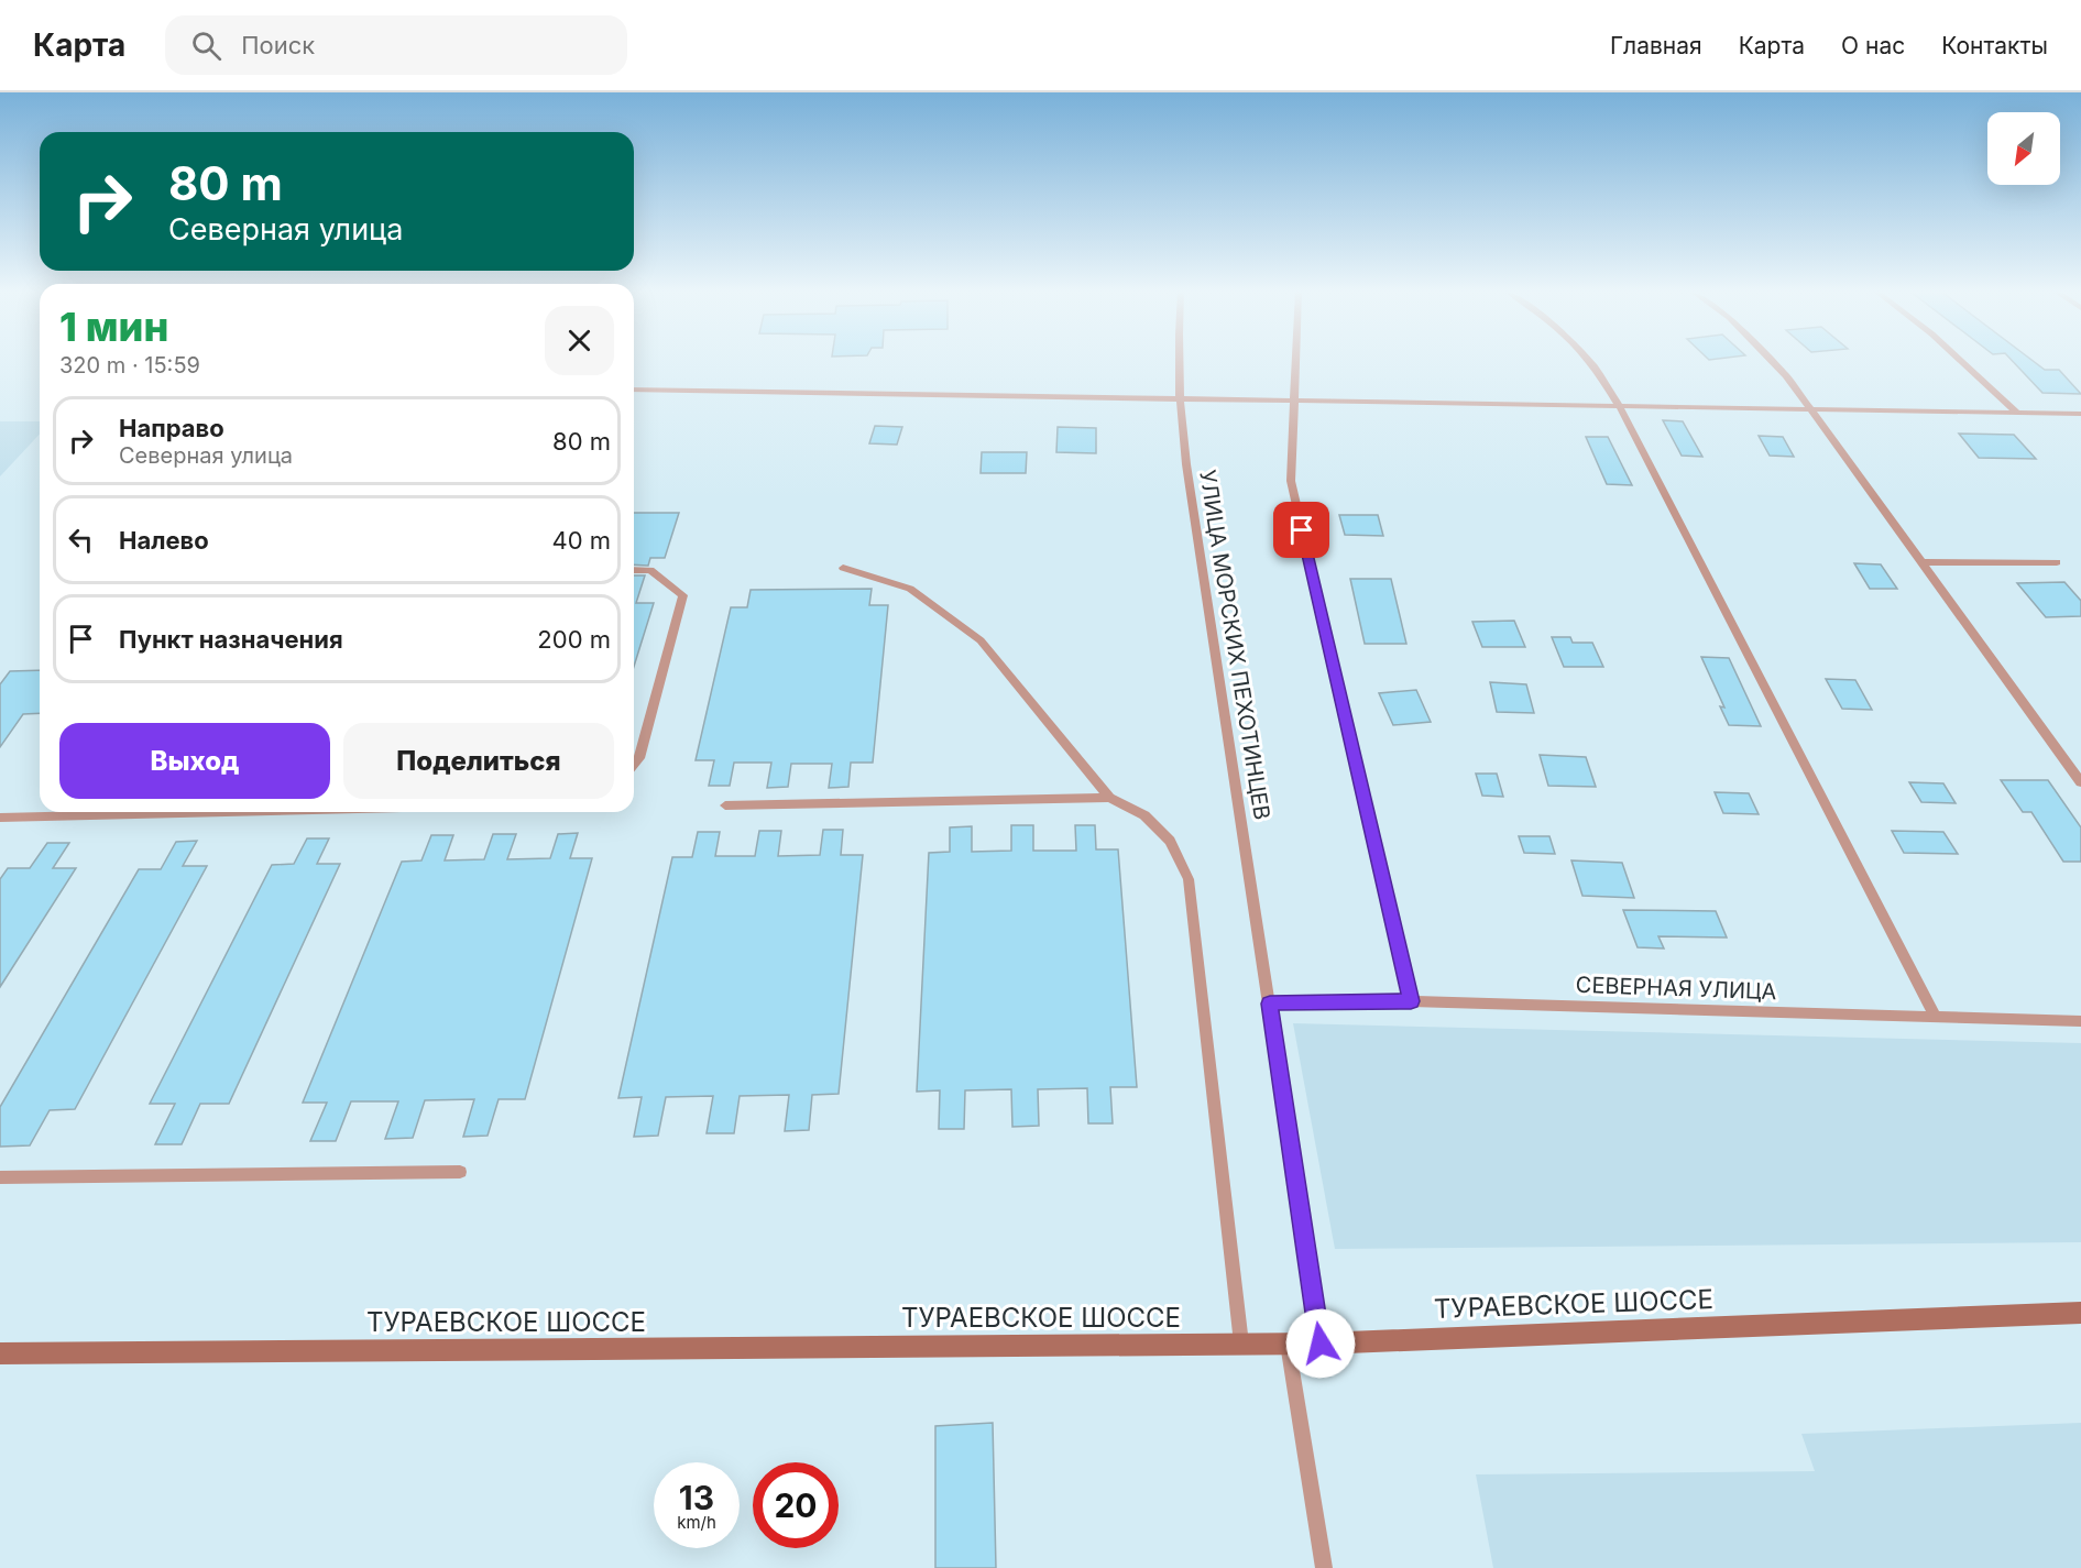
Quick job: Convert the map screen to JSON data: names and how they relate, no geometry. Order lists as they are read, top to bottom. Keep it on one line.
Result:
{"streets":{"main road":["ТУРАЕВСКОЕ ШОССЕ"],"lane":["УЛИЦА МОРСКИХ ПЕХОТИНЦЕВ","СЕВЕРНАЯ УЛИЦА"]},"crossings":[["УЛИЦА МОРСКИХ ПЕХОТИНЦЕВ","СЕВЕРНАЯ УЛИЦА"],["УЛИЦА МОРСКИХ ПЕХОТИНЦЕВ","ТУРАЕВСКОЕ ШОССЕ"]],"north":"bottom left","page":{"header":"Карта","search":"Поиск","nav":["Главная","Карта","О нас","Контакты"],"turn":["80 m","Северная улица"],"heading":["1 мин","320 m · 15:59"],"list":[{"name":"Направо","note":"Северная улица","value":"80 m"},{"name":"Налево","value":"40 m"},{"name":"Пункт назначения","value":"200 m"}],"buttons":["Выход","Поделиться"],"speed":"13 km/h","limit":"20"}}
